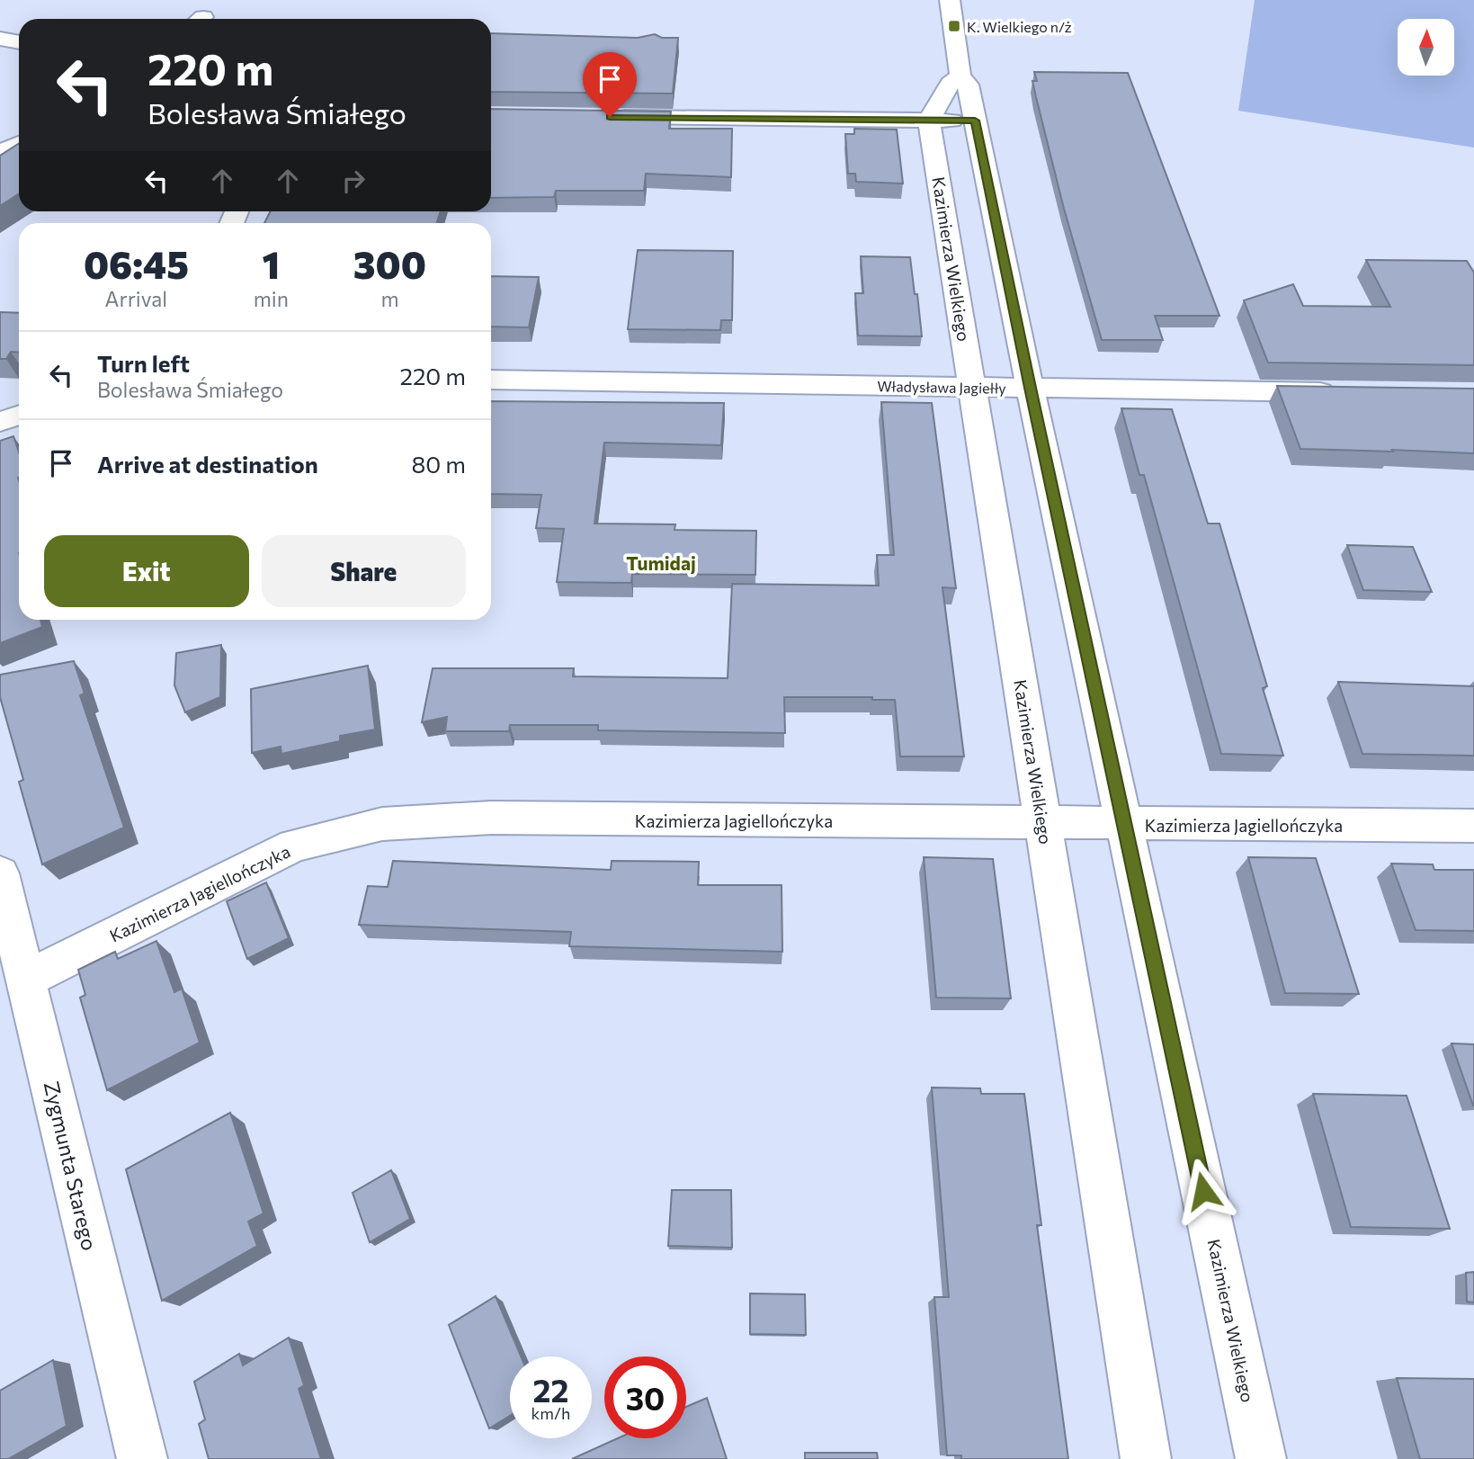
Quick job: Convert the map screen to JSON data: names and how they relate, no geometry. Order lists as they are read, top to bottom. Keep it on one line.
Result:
{"streets":{"street":["Kazimierza Wielkiego","Władysława Jagiełły","Kazimierza Jagiellończyka","Zygmunta Starego"]},"crossings":[["Kazimierza Wielkiego","Władysława Jagiełły"],["Kazimierza Wielkiego","Kazimierza Jagiellończyka"],["Kazimierza Jagiellończyka","Zygmunta Starego"]],"districts":["Tumidaj"],"places":{"transit":["K. Wielkiego n/ż"]},"north":"top","page":{"turn":["220 m","Bolesława Śmiałego"],"eta":["06:45","Arrival","1","min","300","m"],"list":[{"name":"Turn left","note":"Bolesława Śmiałego","value":"220 m"},{"name":"Arrive at destination","value":"80 m"}],"buttons":["Exit","Share"],"speed":"22 km/h","limit":"30"}}
